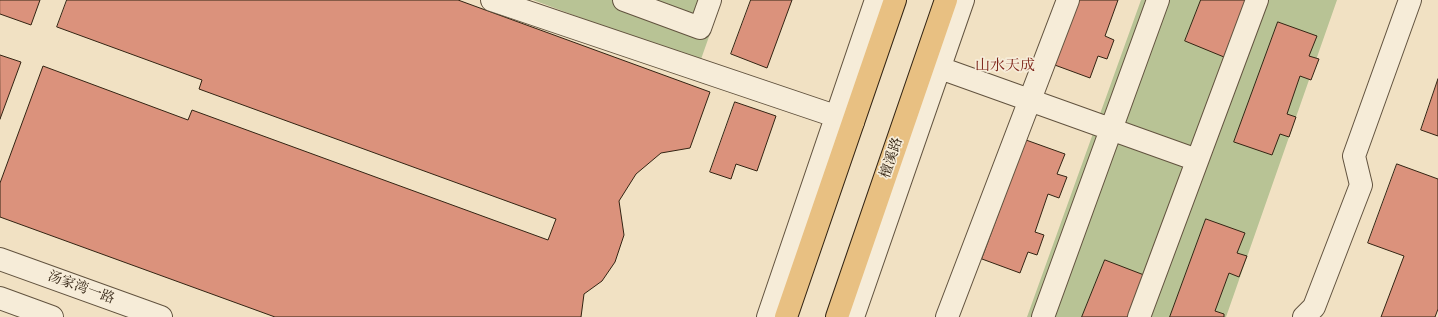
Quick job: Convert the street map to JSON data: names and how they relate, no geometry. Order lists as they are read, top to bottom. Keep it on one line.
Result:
{"streets":{"main road":["檀溪路"],"street":["汤家湾一路"]},"districts":["山水天成"]}
